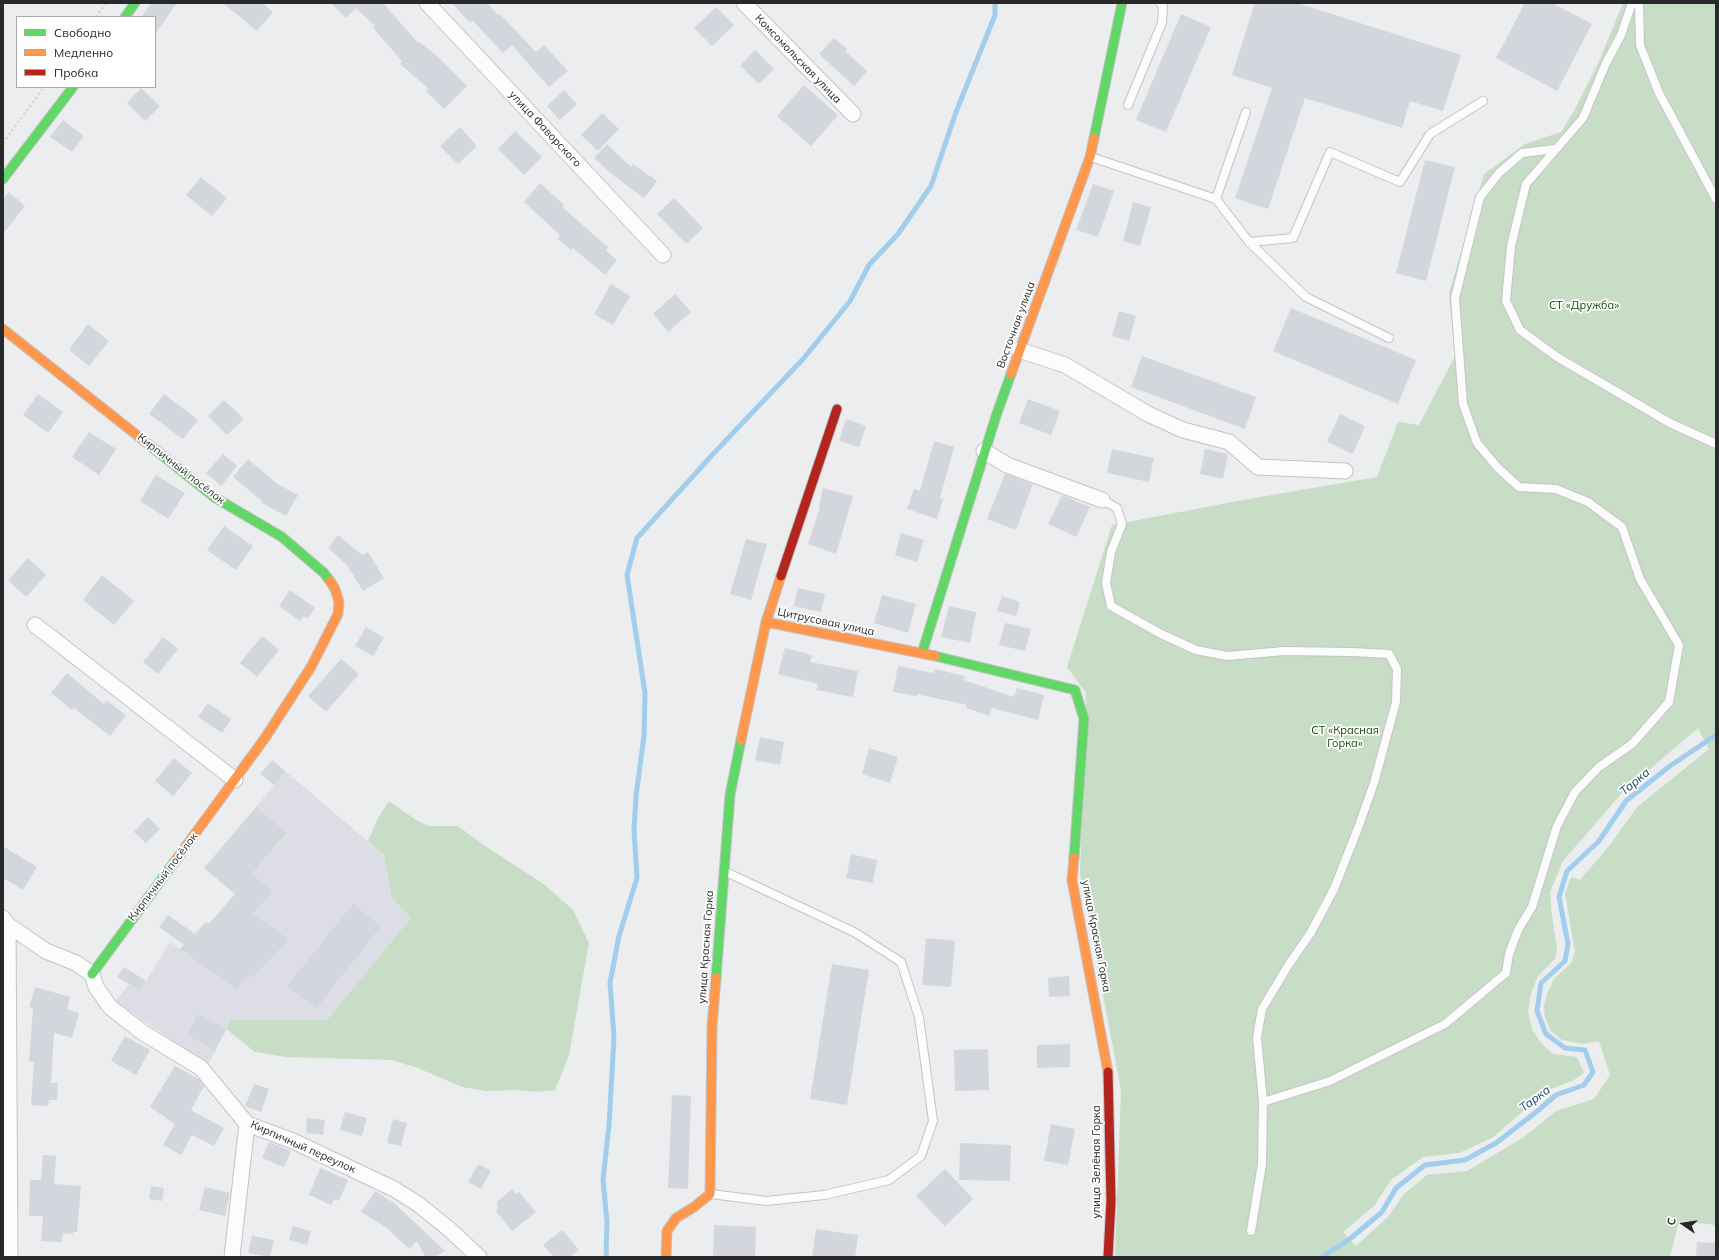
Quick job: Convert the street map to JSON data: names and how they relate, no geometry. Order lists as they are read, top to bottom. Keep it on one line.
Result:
{"streets":{"street":["Комсомольская улица","улица Фаворского","Восточная улица","Кирпичный посёлок","Цитрусовая улица","улица Красная Горка","Кирпичный переулок","улица Зелёная Горка"]},"crossings":[["Восточная улица","Цитрусовая улица"],["Кирпичный посёлок","Кирпичный переулок"],["Цитрусовая улица","улица Красная Горка"],["улица Красная Горка","улица Зелёная Горка"]],"water":["Тарка"],"parks":["СТ «Дружба»","СТ «Красная Горка»"],"legend":["Свободно","Медленно","Пробка"],"north":"left"}
